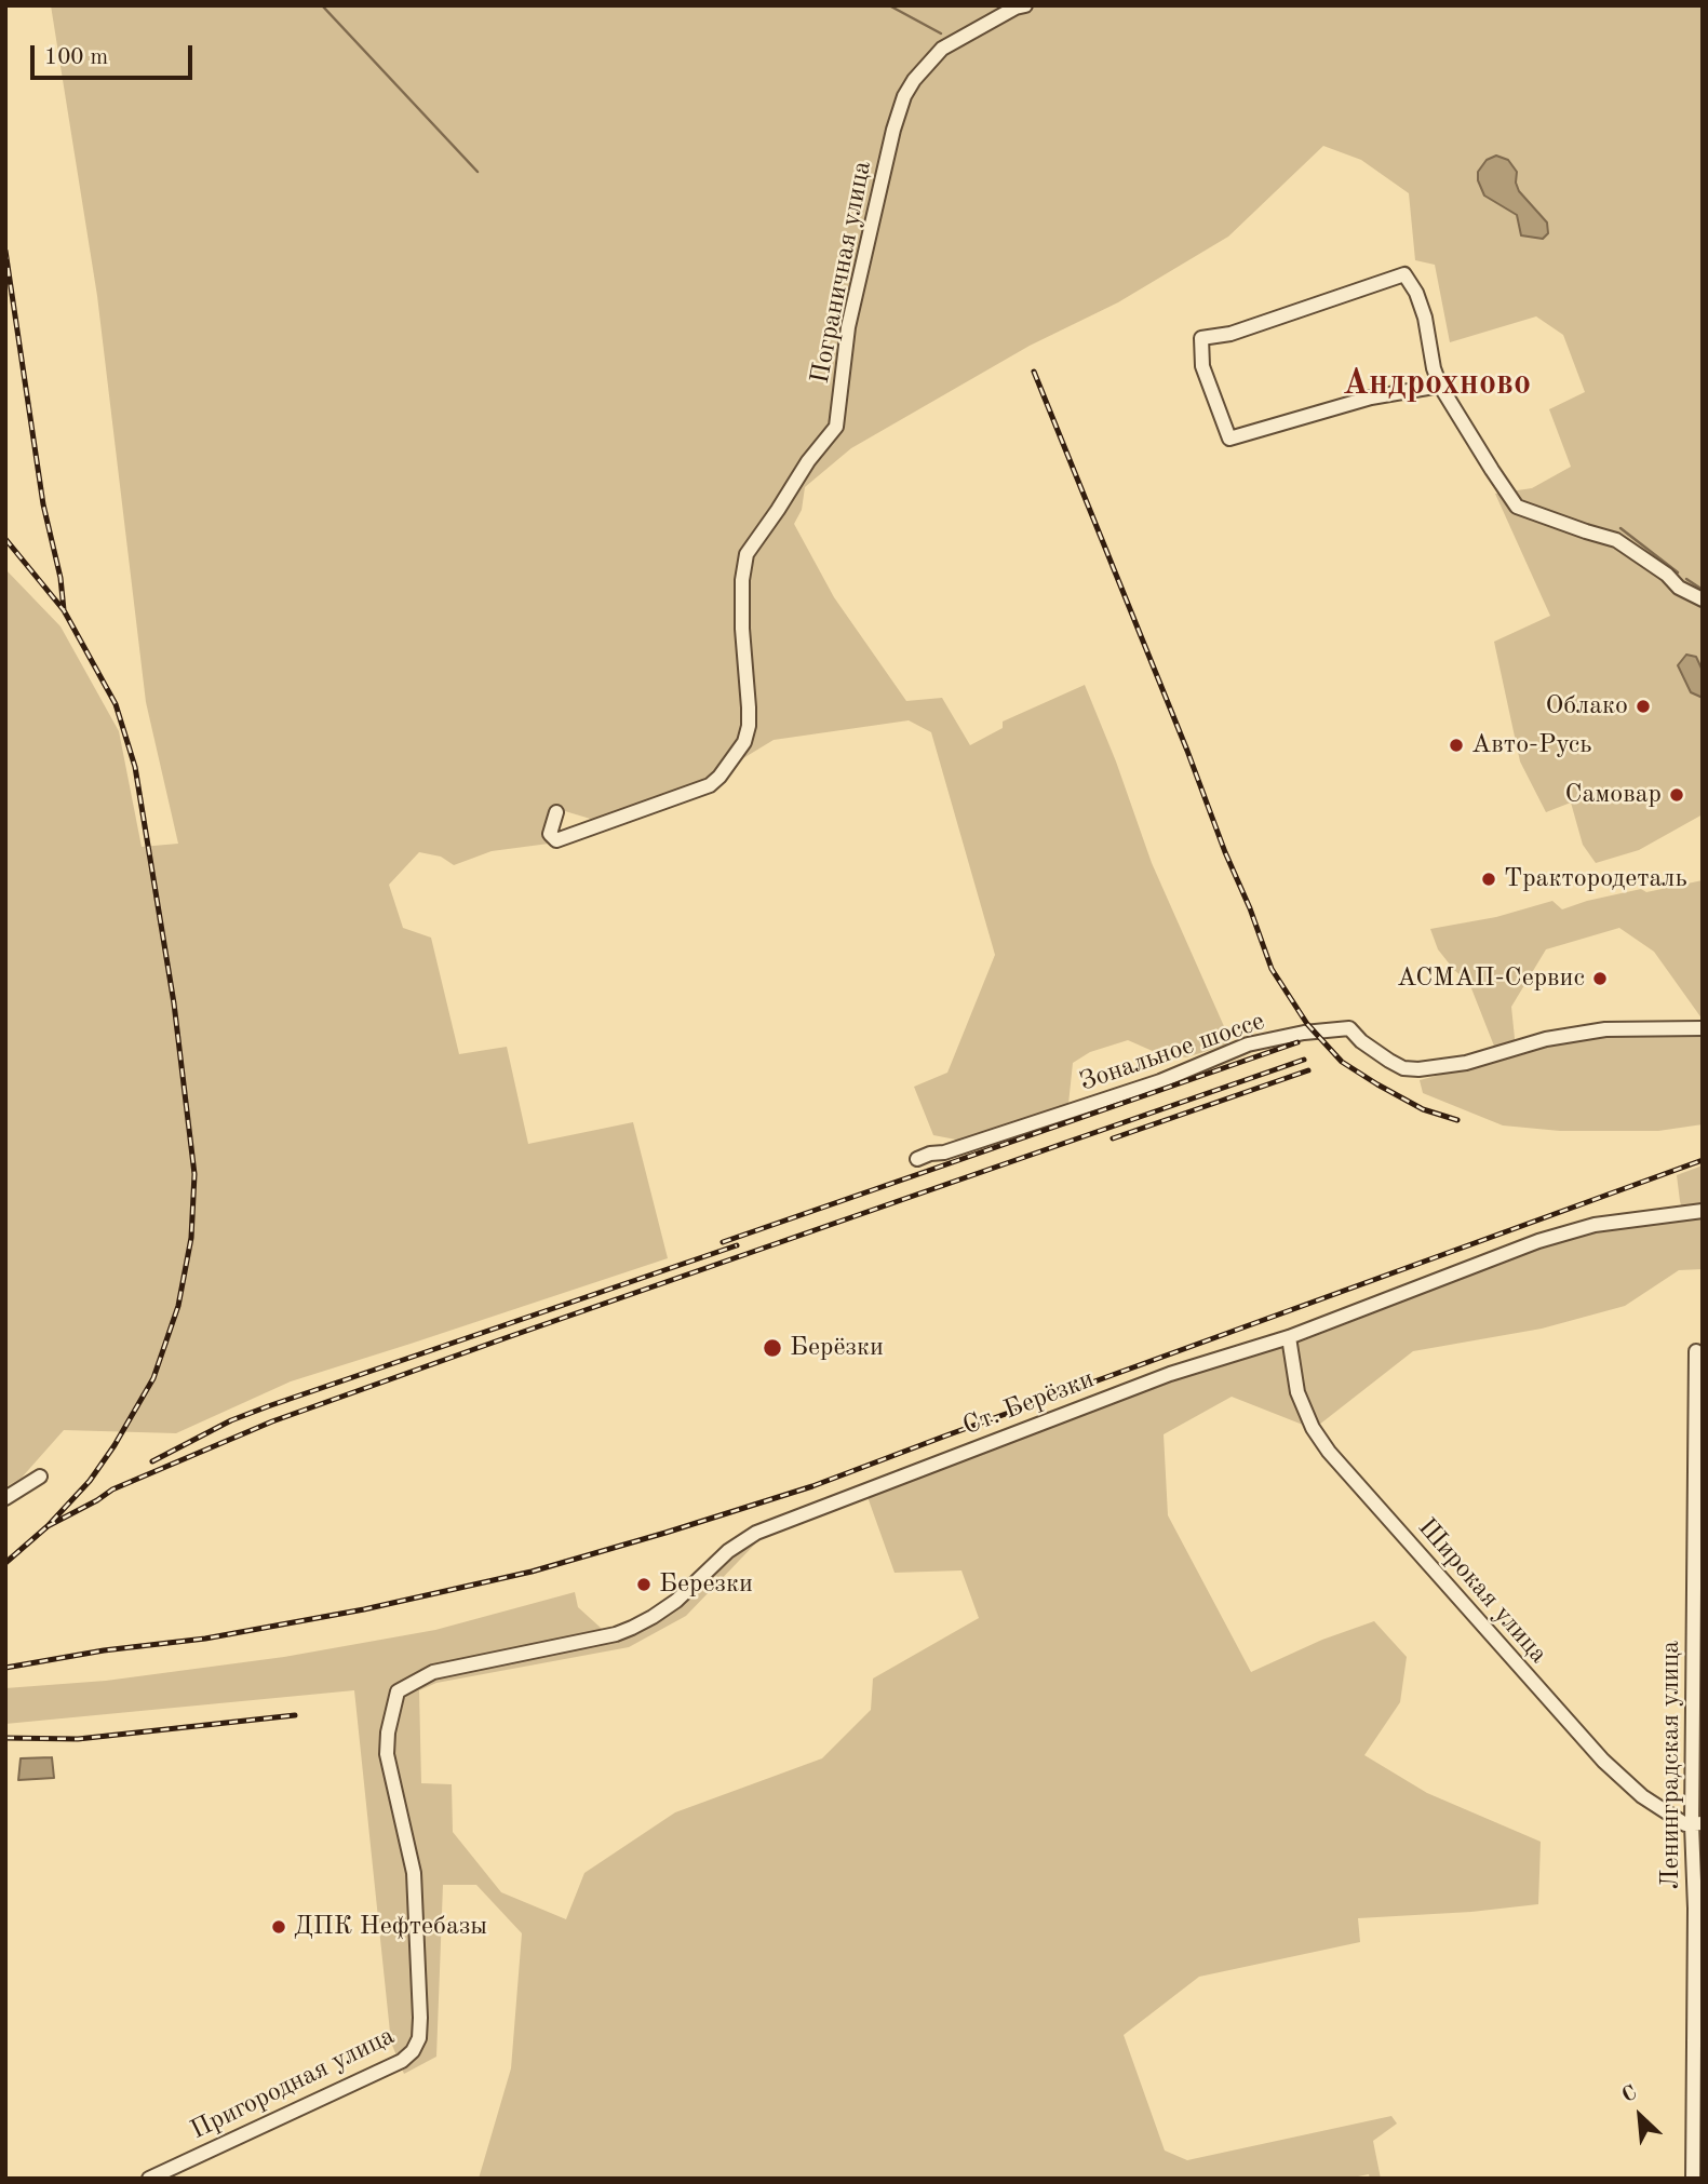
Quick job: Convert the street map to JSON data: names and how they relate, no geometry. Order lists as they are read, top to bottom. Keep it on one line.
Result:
{"streets":{"street":["Пограничная улица","Зональное шоссе","Ст. Берёзки","Широкая улица","Ленинградская улица","Пригородная улица"]},"crossings":[["Ст. Берёзки","Широкая улица"],["Ст. Берёзки","Пригородная улица"],["Широкая улица","Ленинградская улица"]],"districts":["Андрохново"],"places":["Облако","Авто-Русь","Самовар","Трактородеталь","АСМАП-Сервис","Берёзки","Березки","ДПК Нефтебазы"],"scale_bar":"100 m","north":"top left"}
